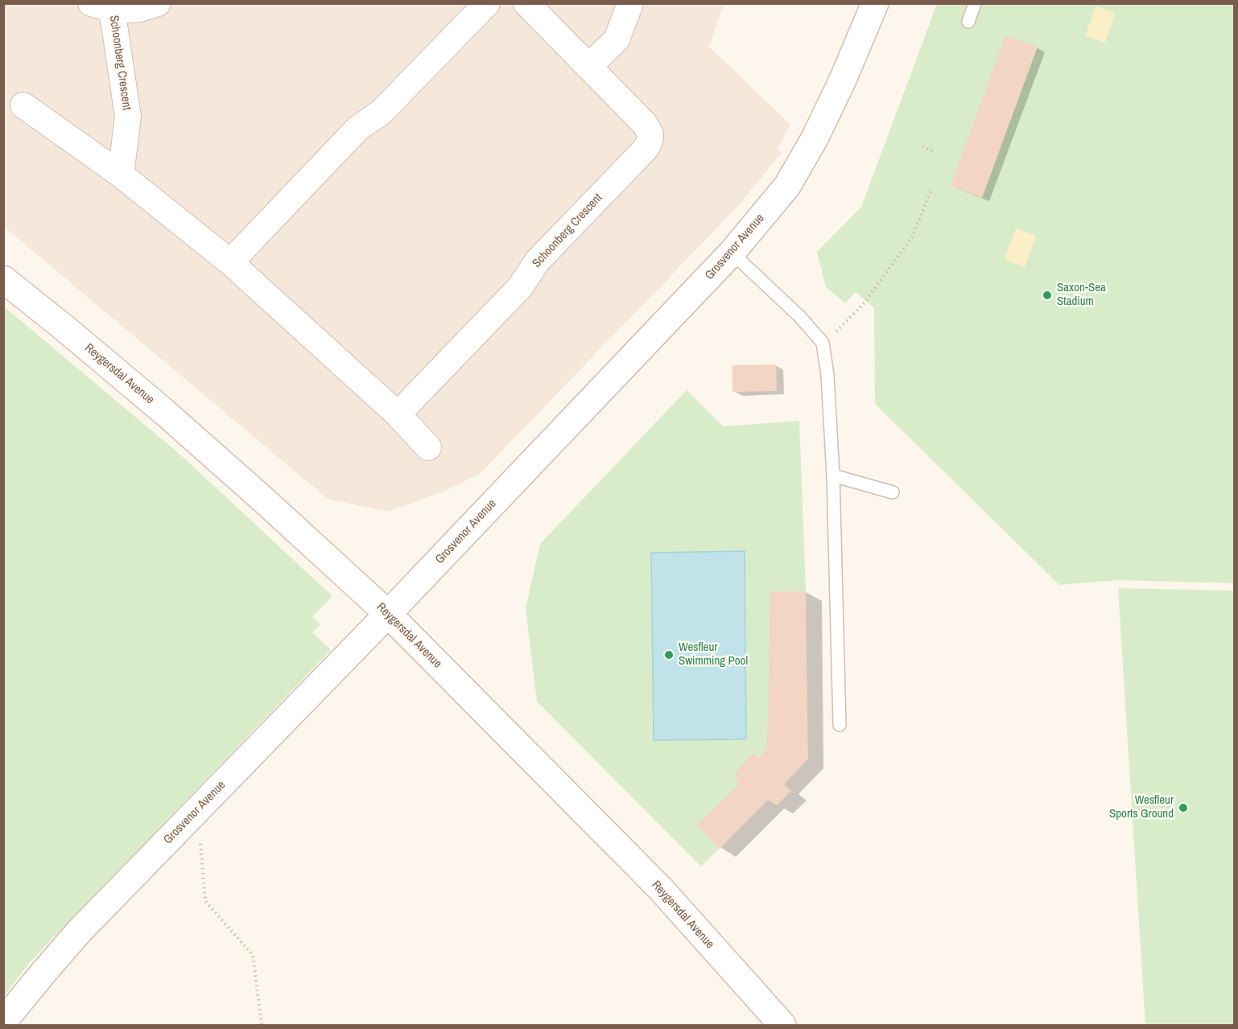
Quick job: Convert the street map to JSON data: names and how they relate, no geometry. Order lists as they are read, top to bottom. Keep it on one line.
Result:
{"streets":{"street":["Schoonberg Crescent","Grosvenor Avenue","Reygersdal Avenue"]},"crossings":[["Grosvenor Avenue","Reygersdal Avenue"]],"places":["Saxon-Sea Stadium","Wesfleur Swimming Pool","Wesfleur Sports Ground"]}
